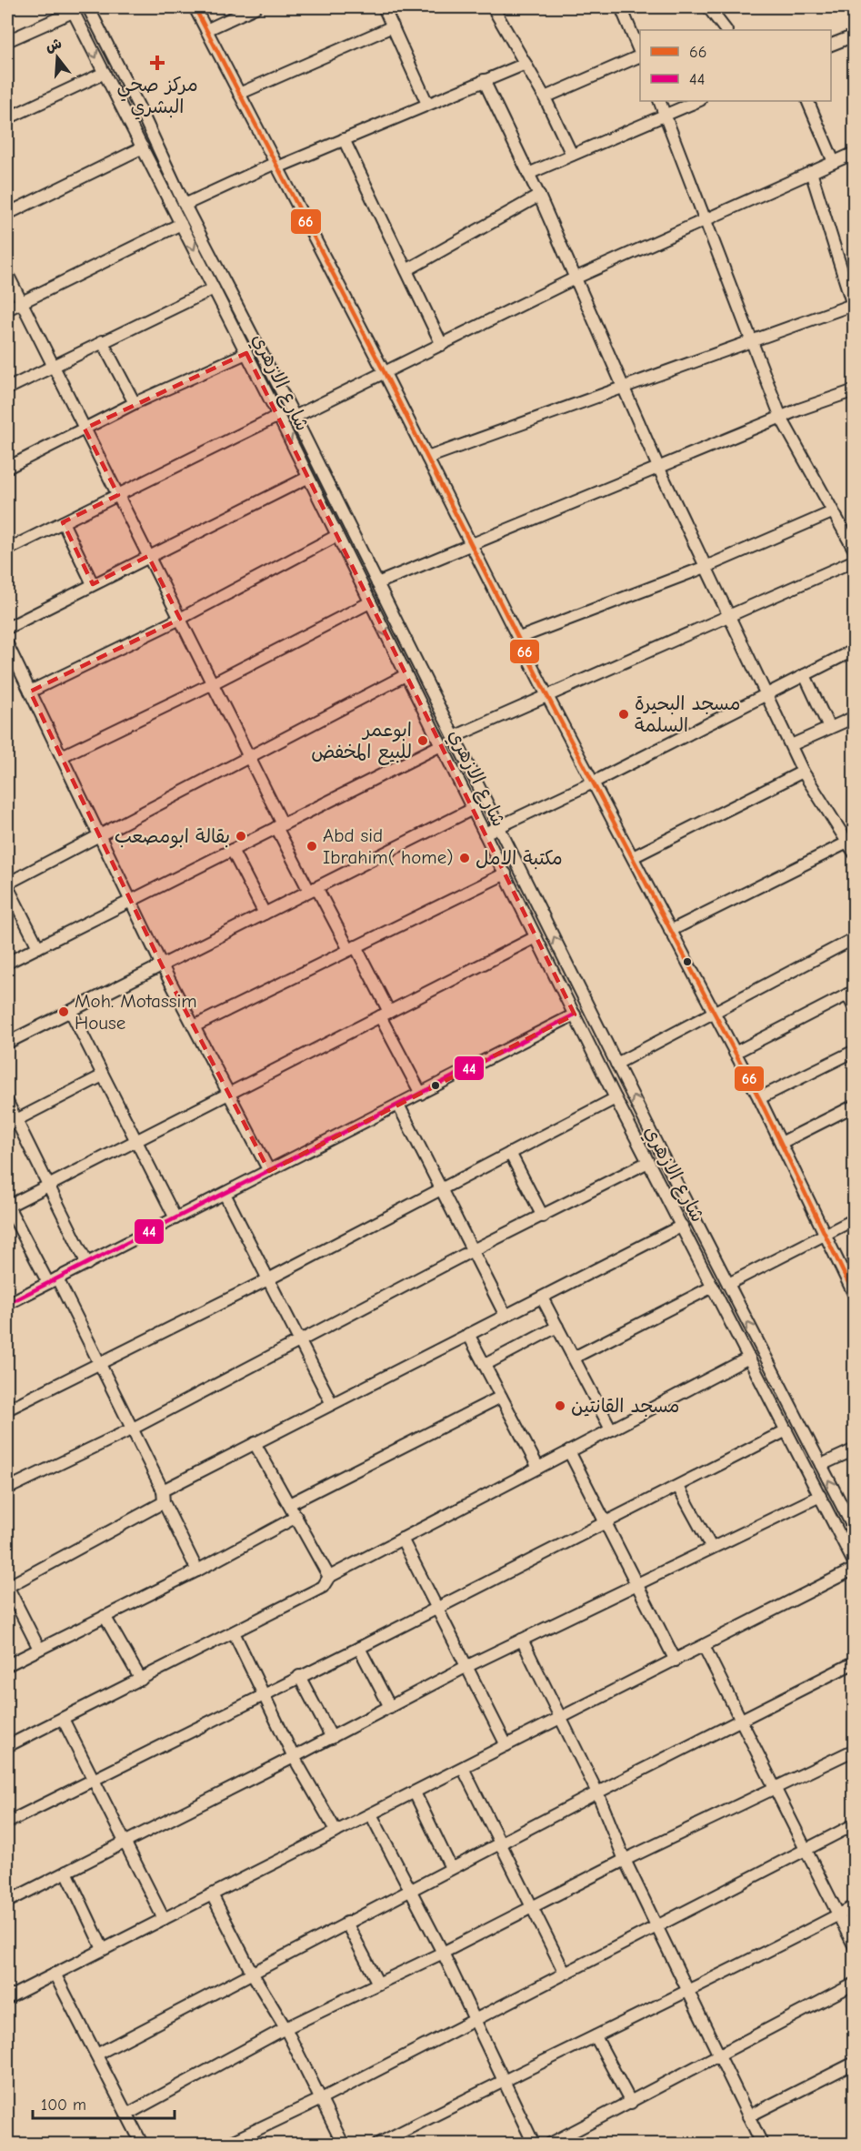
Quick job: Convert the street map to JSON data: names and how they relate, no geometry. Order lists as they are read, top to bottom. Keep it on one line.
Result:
{"streets":{"street":["شارع الازهري"]},"places":{"health":["مركز صحي البشري"],"other":["مسجد البحيرة السلمة","ابوعمر للبيع المخفض","بقالة ابومصعب","Abd sid Ibrahim( home)","مكتبة الامل","Moh. Motassim House","مسجد القانتين"]},"lines":["transit line 66","transit line 44"],"legend":["66","44"],"scale_bar":"100 m","north":"top"}
